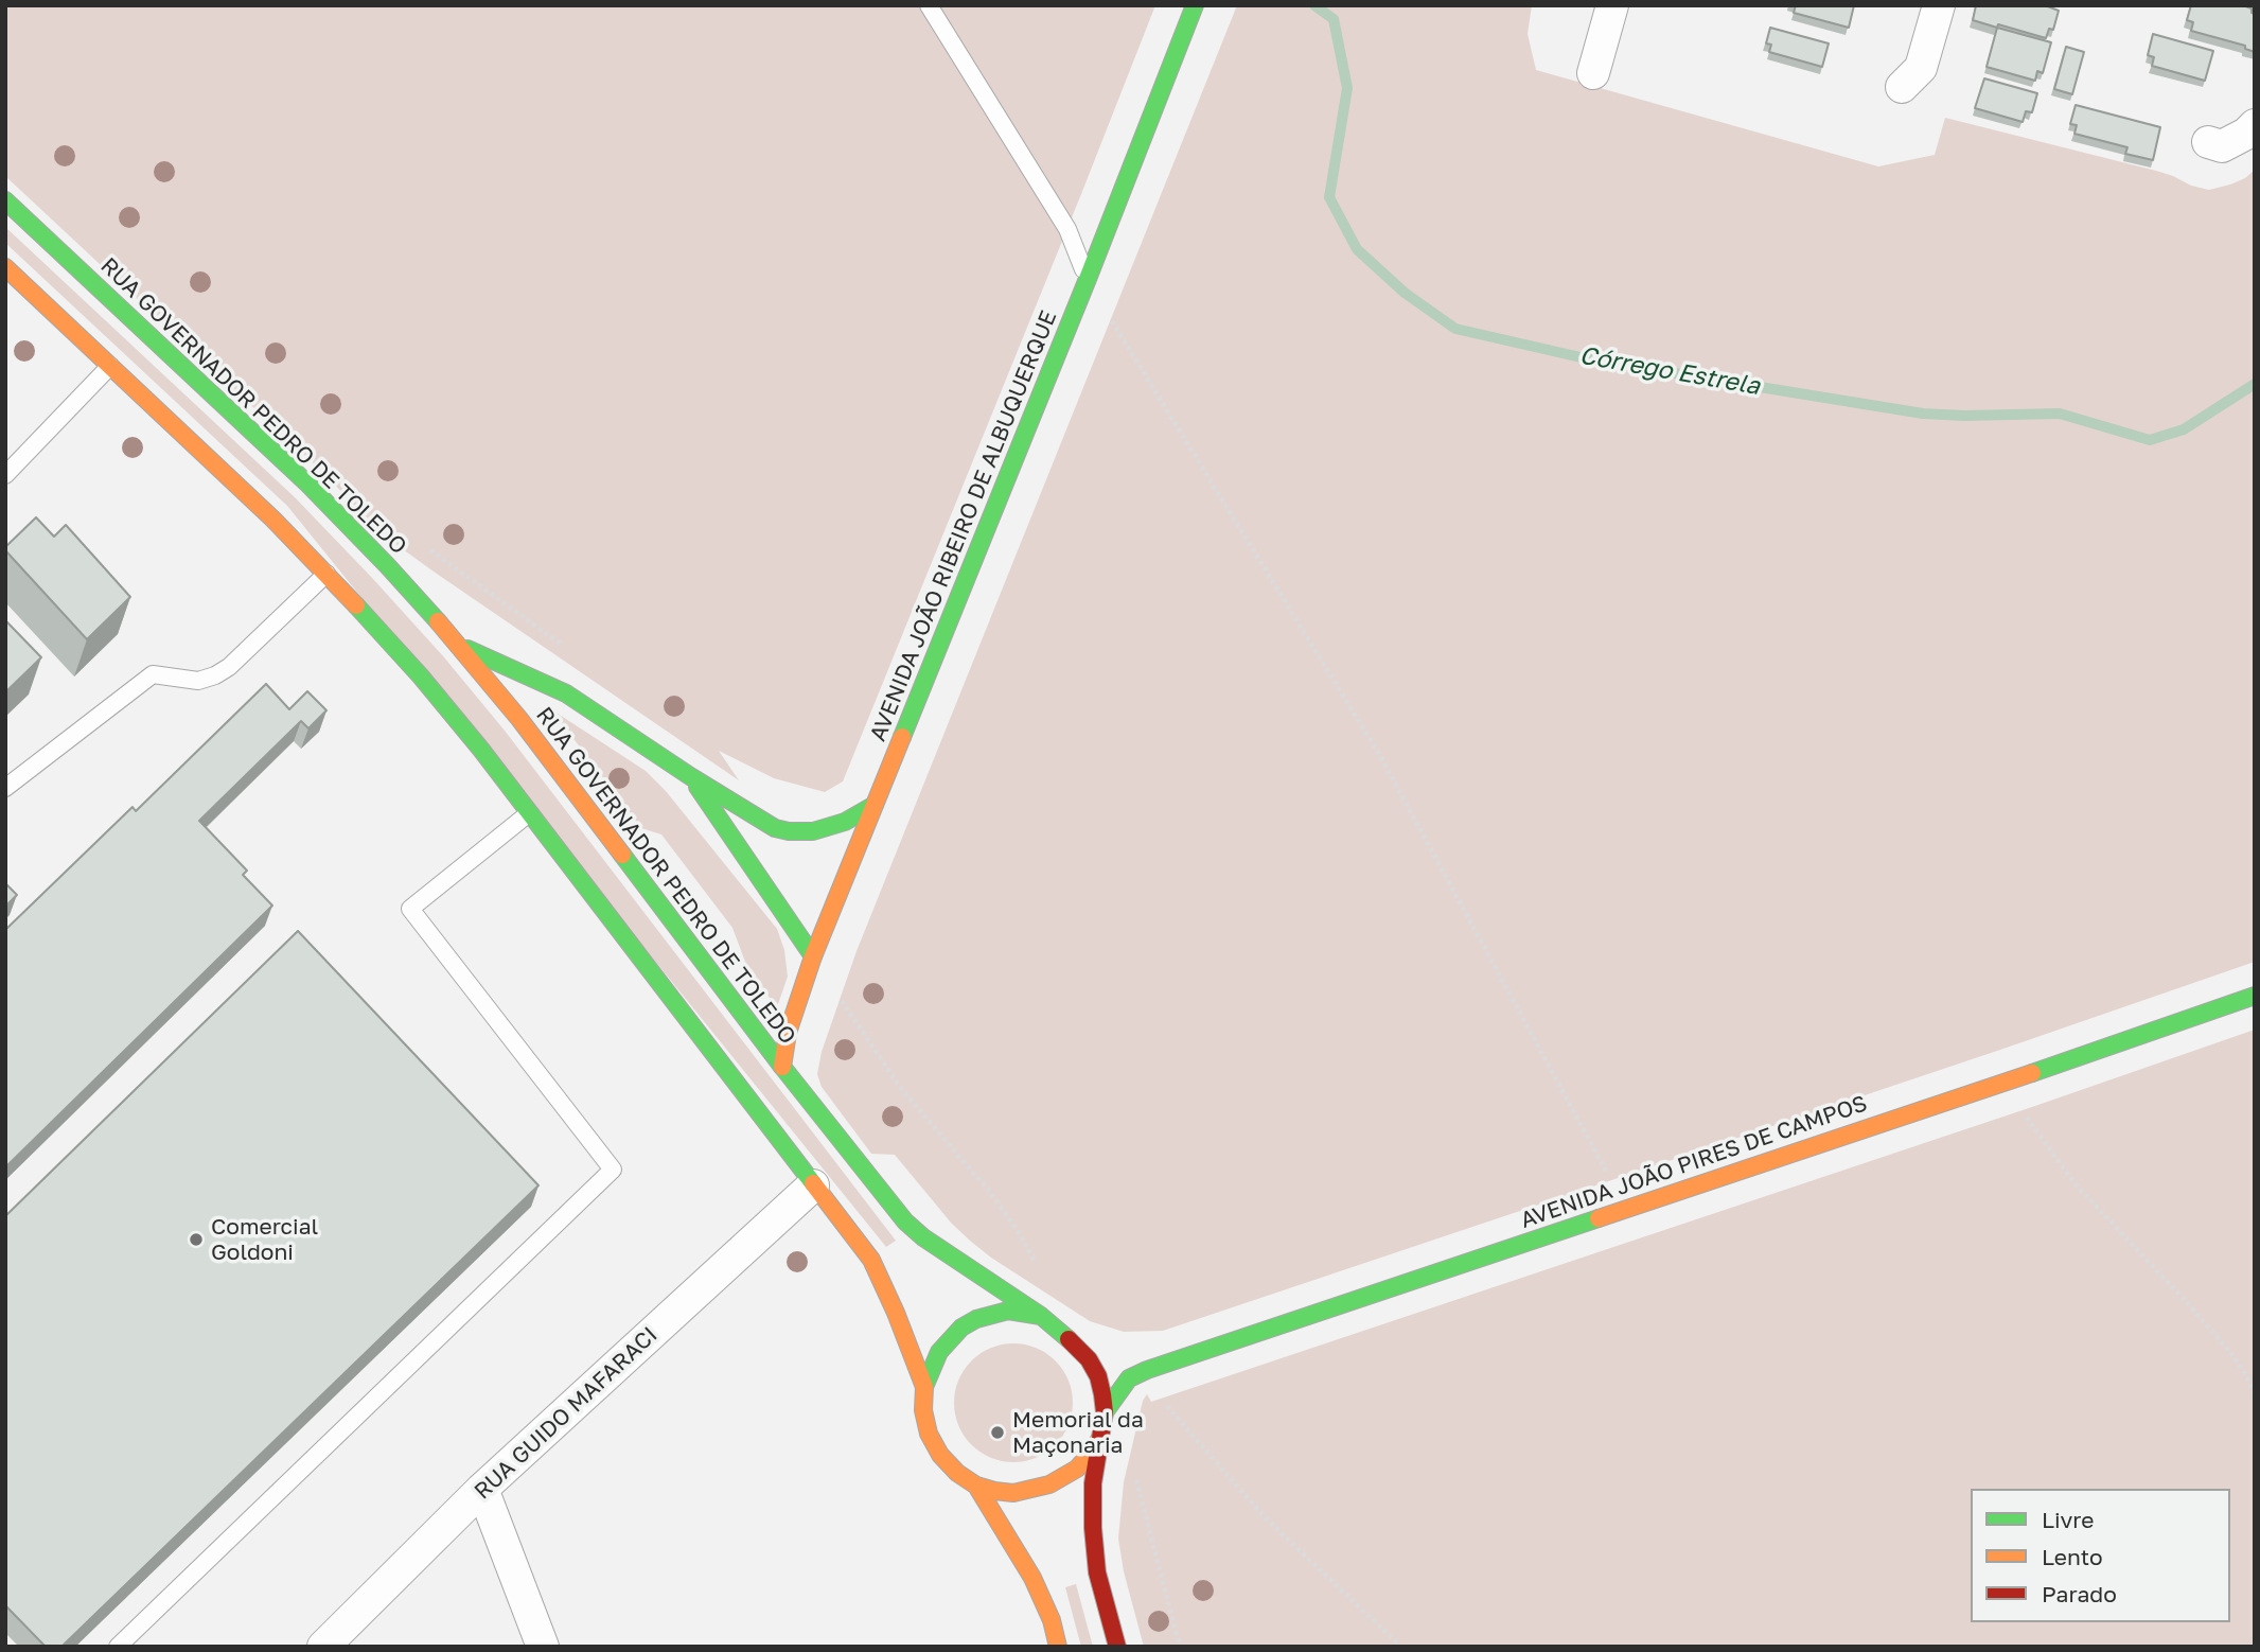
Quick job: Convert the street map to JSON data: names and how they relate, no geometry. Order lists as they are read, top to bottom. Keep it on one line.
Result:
{"streets":{"main road":["RUA GOVERNADOR PEDRO DE TOLEDO","AVENIDA JOÃO RIBEIRO DE ALBUQUERQUE","AVENIDA JOÃO PIRES DE CAMPOS"],"street":["RUA GUIDO MAFARACI"]},"crossings":[["RUA GOVERNADOR PEDRO DE TOLEDO","AVENIDA JOÃO RIBEIRO DE ALBUQUERQUE"],["RUA GOVERNADOR PEDRO DE TOLEDO","AVENIDA JOÃO PIRES DE CAMPOS"]],"water":["Córrego Estrela"],"places":["Comercial Goldoni","Memorial da Maçonaria"],"legend":["Livre","Lento","Parado"]}
